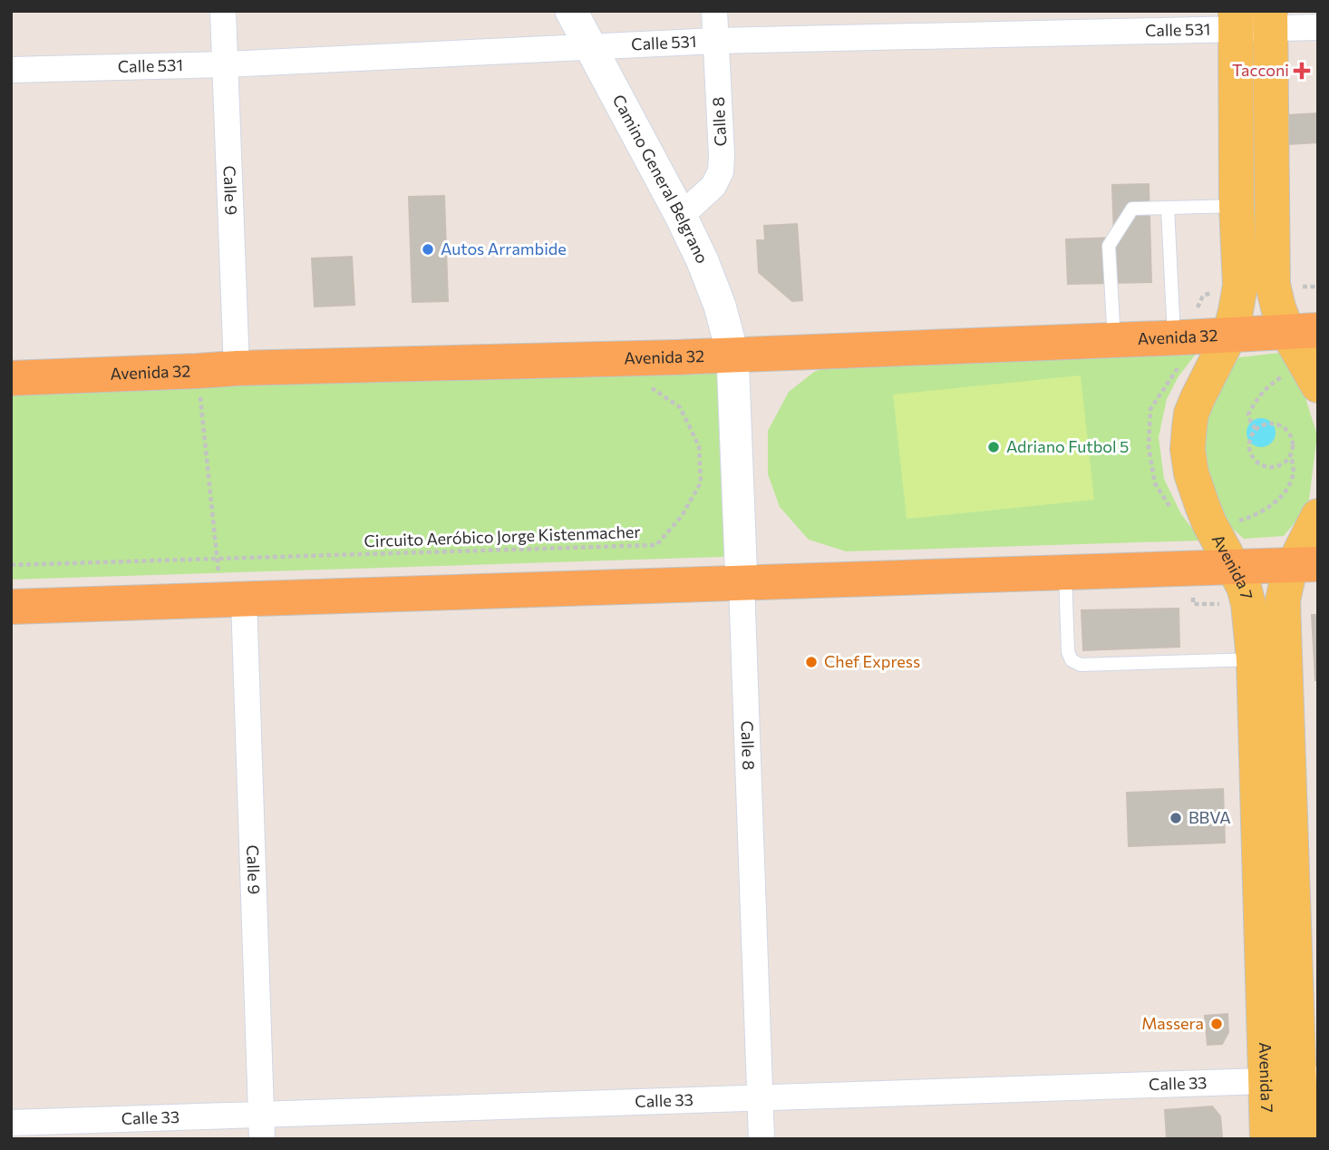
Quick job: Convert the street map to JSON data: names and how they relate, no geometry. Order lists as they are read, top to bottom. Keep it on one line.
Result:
{"streets":{"highway":["Avenida 32"],"main road":["Avenida 7"],"street":["Calle 531","Calle 8","Camino General Belgrano","Calle 9","Calle 33"],"path":["Circuito Aeróbico Jorge Kistenmacher"]},"crossings":[["Calle 531","Calle 8"],["Calle 531","Camino General Belgrano"],["Calle 531","Calle 9"],["Calle 531","Avenida 7"],["Calle 8","Camino General Belgrano"],["Calle 8","Avenida 32"],["Calle 8","Calle 33"],["Camino General Belgrano","Avenida 32"],["Calle 9","Avenida 32"],["Calle 9","Calle 33"],["Avenida 32","Avenida 7"],["Avenida 7","Calle 33"]],"places":{"health":["Tacconi"],"other":["Autos Arrambide","Adriano Futbol 5","Chef Express","BBVA","Massera"]}}
